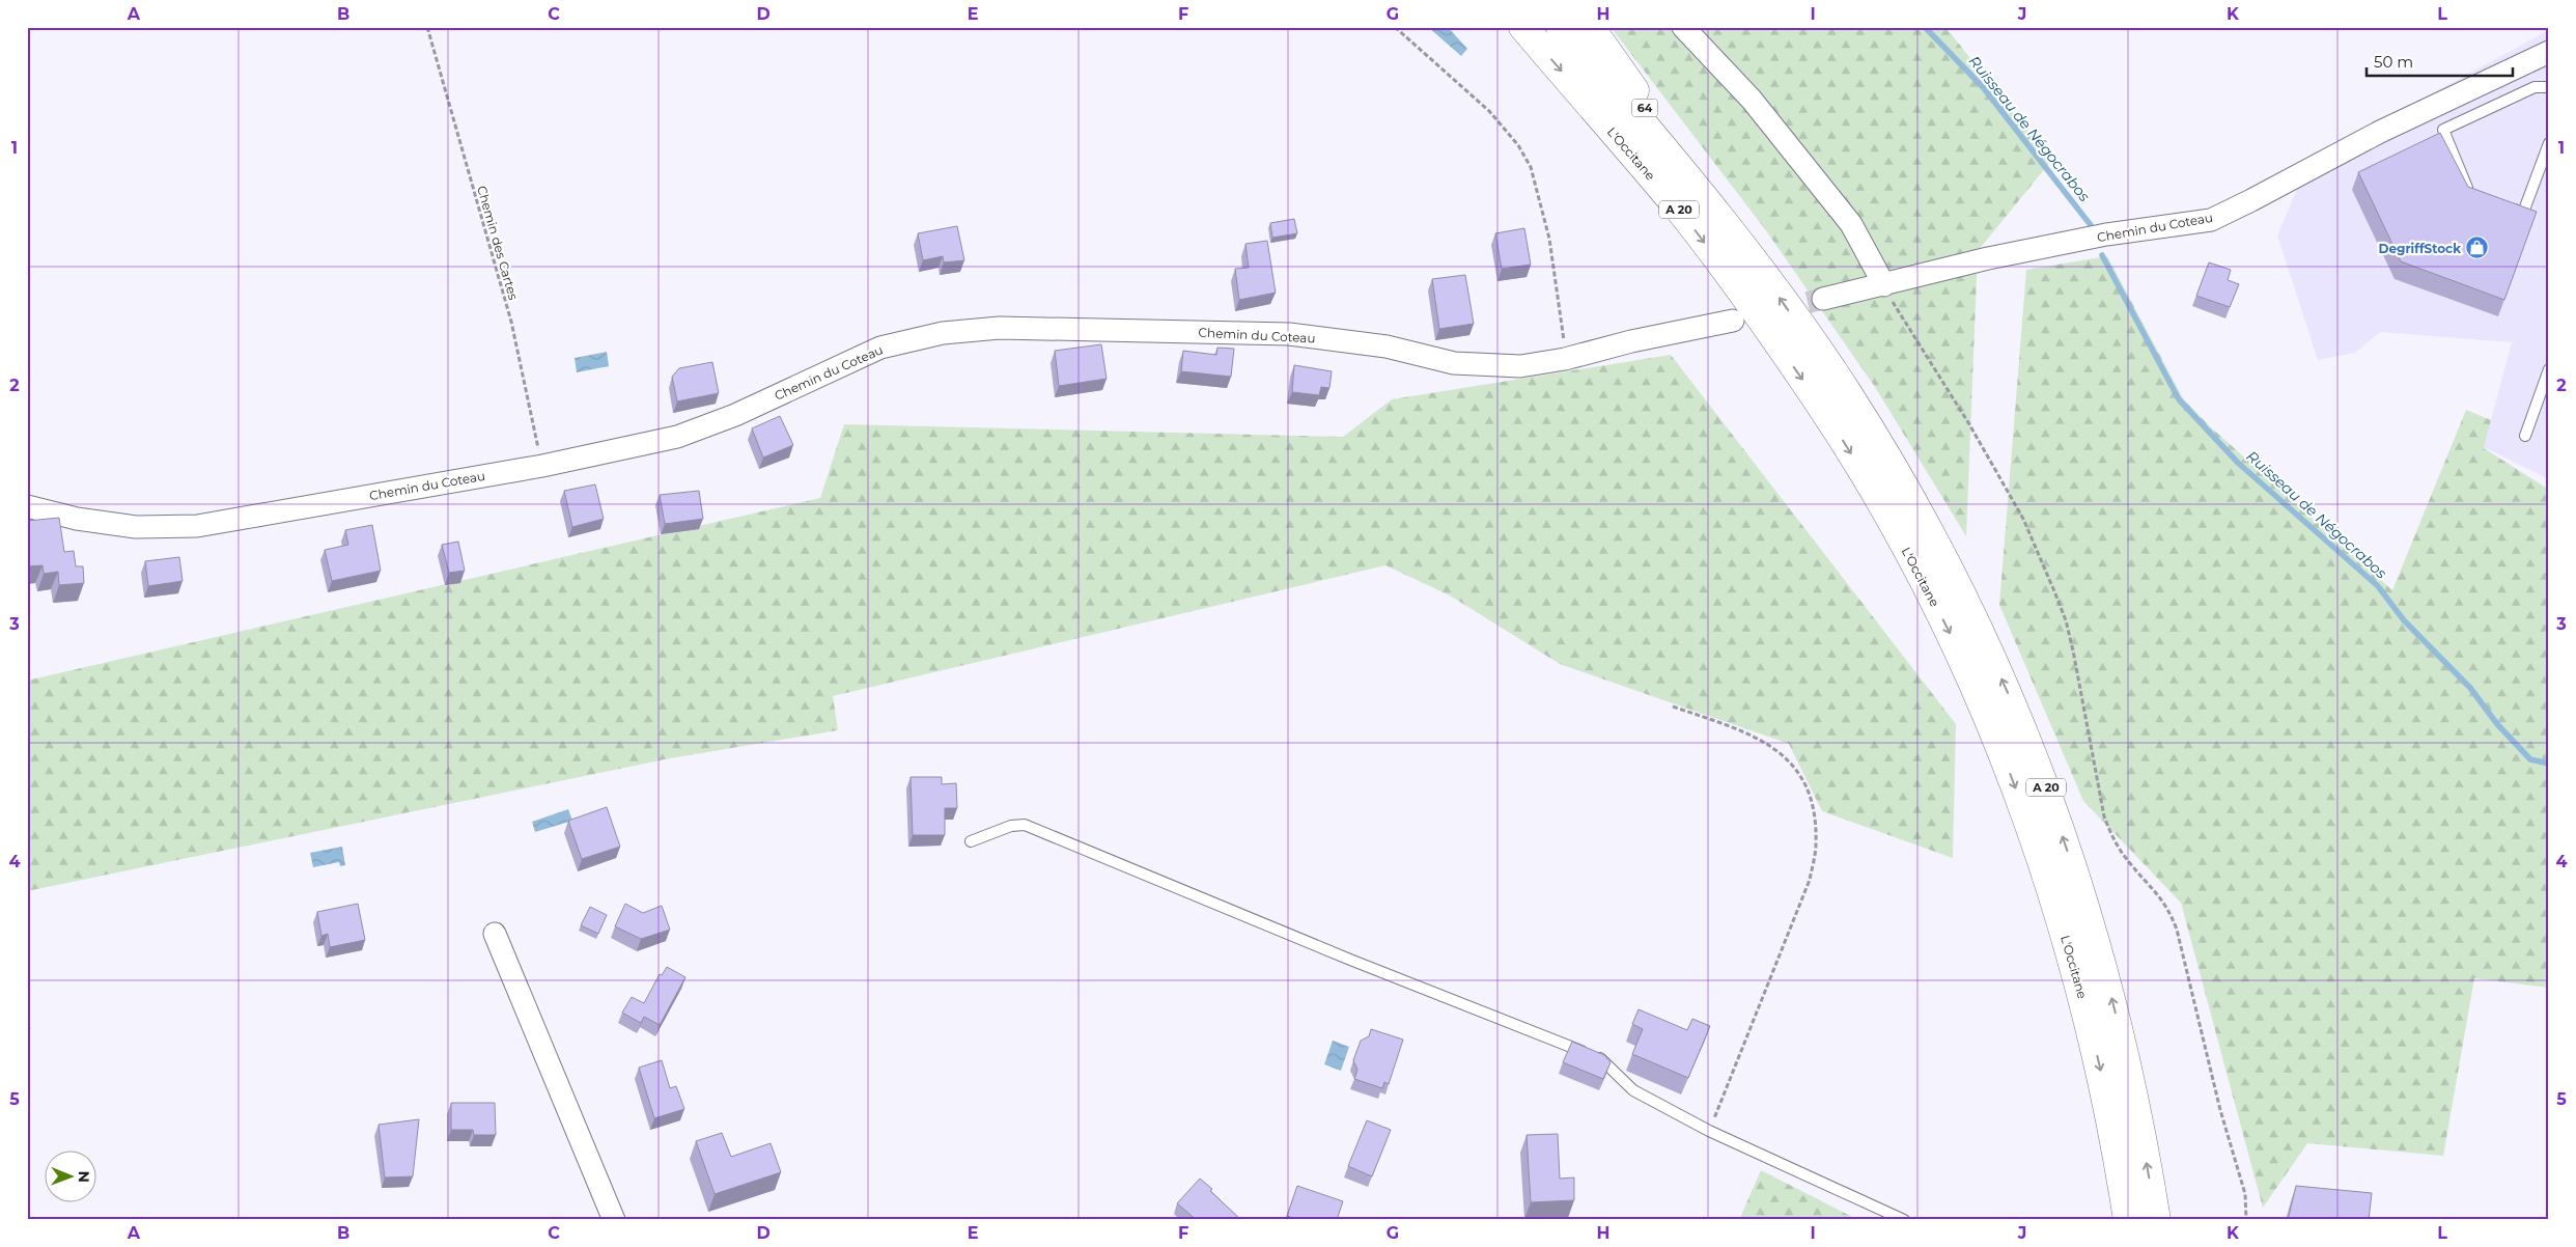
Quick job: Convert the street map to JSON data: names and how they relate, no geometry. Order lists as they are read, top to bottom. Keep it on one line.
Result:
{"streets":{"highway":["64","L'Occitane","A 20"],"street":["Chemin du Coteau"],"path":["Chemin des Cartes"]},"crossings":[["64","A 20"],["Chemin du Coteau","Chemin des Cartes"]],"water":["Ruisseau de Négocrabos"],"places":{"shop":["DegriffStock"]},"scale_bar":"50 m","north":"right","grid":{"columns":["A","B","C","D","E","F","G","H","I","J","K","L"],"rows":["1","2","3","4","5"]}}
